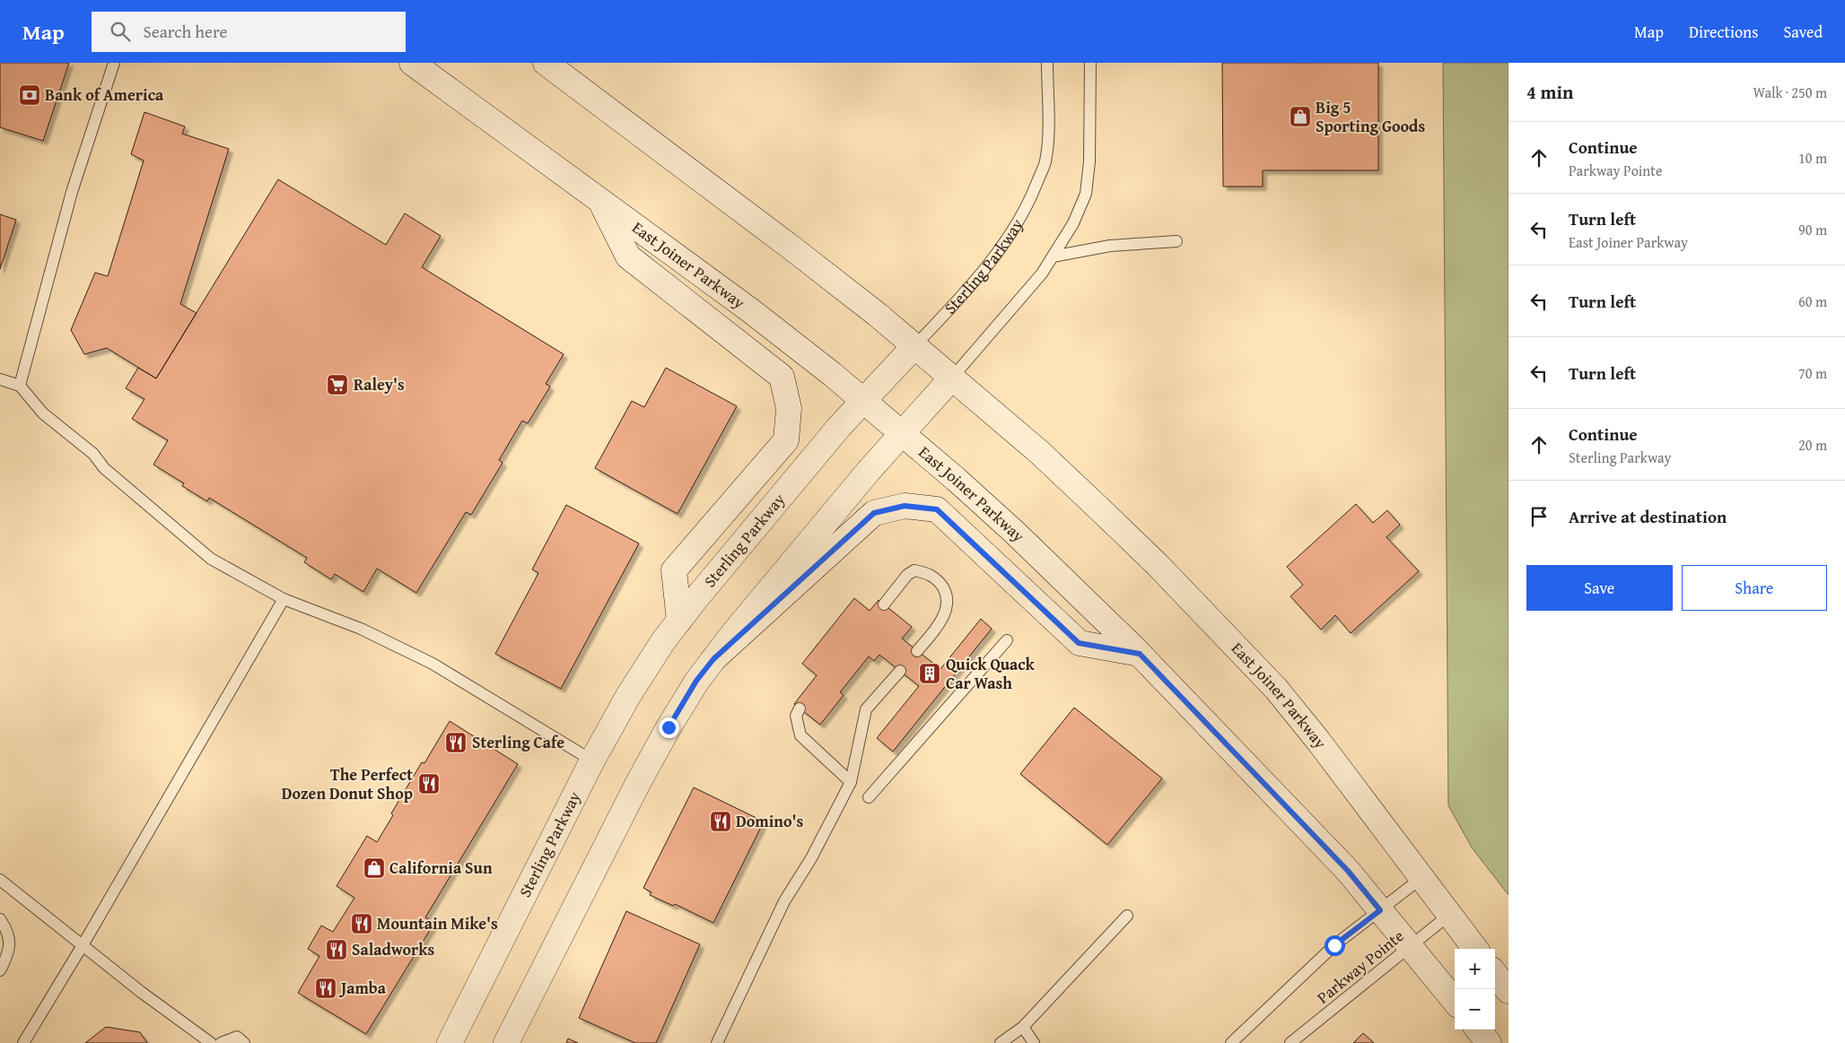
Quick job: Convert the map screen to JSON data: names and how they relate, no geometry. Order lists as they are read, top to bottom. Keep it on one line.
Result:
{"streets":{"main road":["East Joiner Parkway","Sterling Parkway"],"lane":["Parkway Pointe"]},"crossings":[["East Joiner Parkway","Sterling Parkway"],["East Joiner Parkway","Parkway Pointe"]],"places":{"bank":["Bank of America"],"shop":["Big 5 Sporting Goods","California Sun"],"supermarket":["Raley's"],"building":["Quick Quack Car Wash"],"restaurant":["Sterling Cafe","The Perfect Dozen Donut Shop","Domino's","Mountain Mike's","Saladworks","Jamba"]},"page":{"header":"Map","search":"Search here","nav":["Map","Directions","Saved"],"heading":["4 min","Walk · 250 m"],"list":[["Continue","Parkway Pointe","10 m"],["Turn left","East Joiner Parkway","90 m"],["Turn left","60 m"],["Turn left","70 m"],["Continue","Sterling Parkway","20 m"],"Arrive at destination"],"buttons":["Save","Share"],"map_buttons":["+","−"]}}
